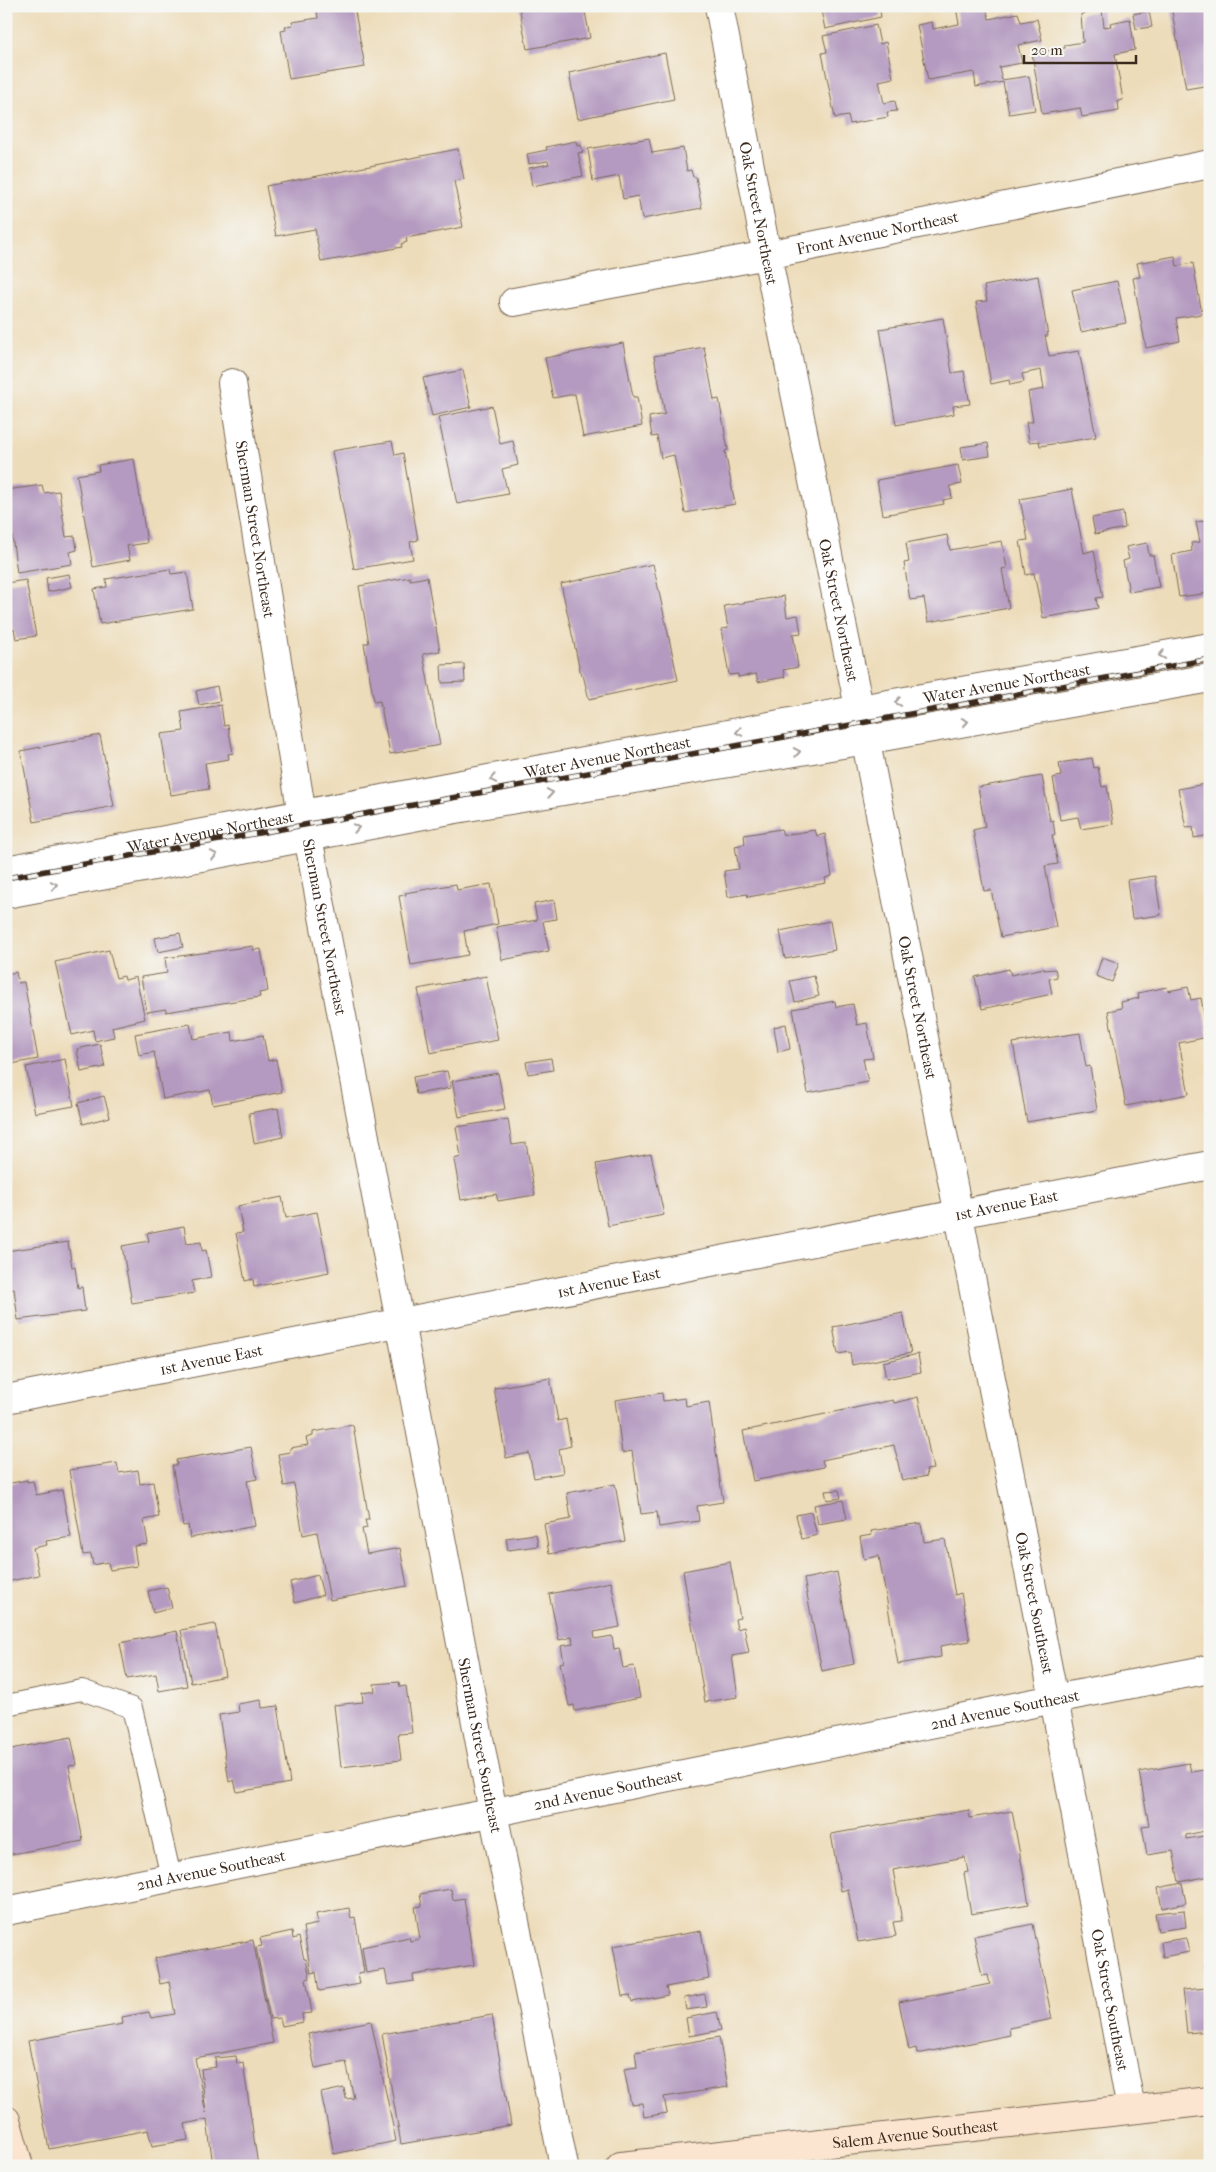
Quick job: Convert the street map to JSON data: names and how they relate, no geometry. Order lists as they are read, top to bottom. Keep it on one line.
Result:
{"streets":{"main road":["Salem Avenue Southeast"],"street":["Oak Street Northeast","Front Avenue Northeast","Sherman Street Northeast","Water Avenue Northeast","1st Avenue East","Oak Street Southeast","2nd Avenue Southeast","Sherman Street Southeast"]},"crossings":[["Oak Street Northeast","Front Avenue Northeast"],["Oak Street Northeast","Water Avenue Northeast"],["Oak Street Northeast","1st Avenue East"],["Oak Street Northeast","Oak Street Southeast"],["Sherman Street Northeast","Water Avenue Northeast"],["Sherman Street Northeast","1st Avenue East"],["Sherman Street Northeast","Sherman Street Southeast"],["1st Avenue East","Oak Street Southeast"],["1st Avenue East","Sherman Street Southeast"],["Oak Street Southeast","2nd Avenue Southeast"],["Oak Street Southeast","Salem Avenue Southeast"],["2nd Avenue Southeast","Sherman Street Southeast"]],"scale_bar":"20 m"}
